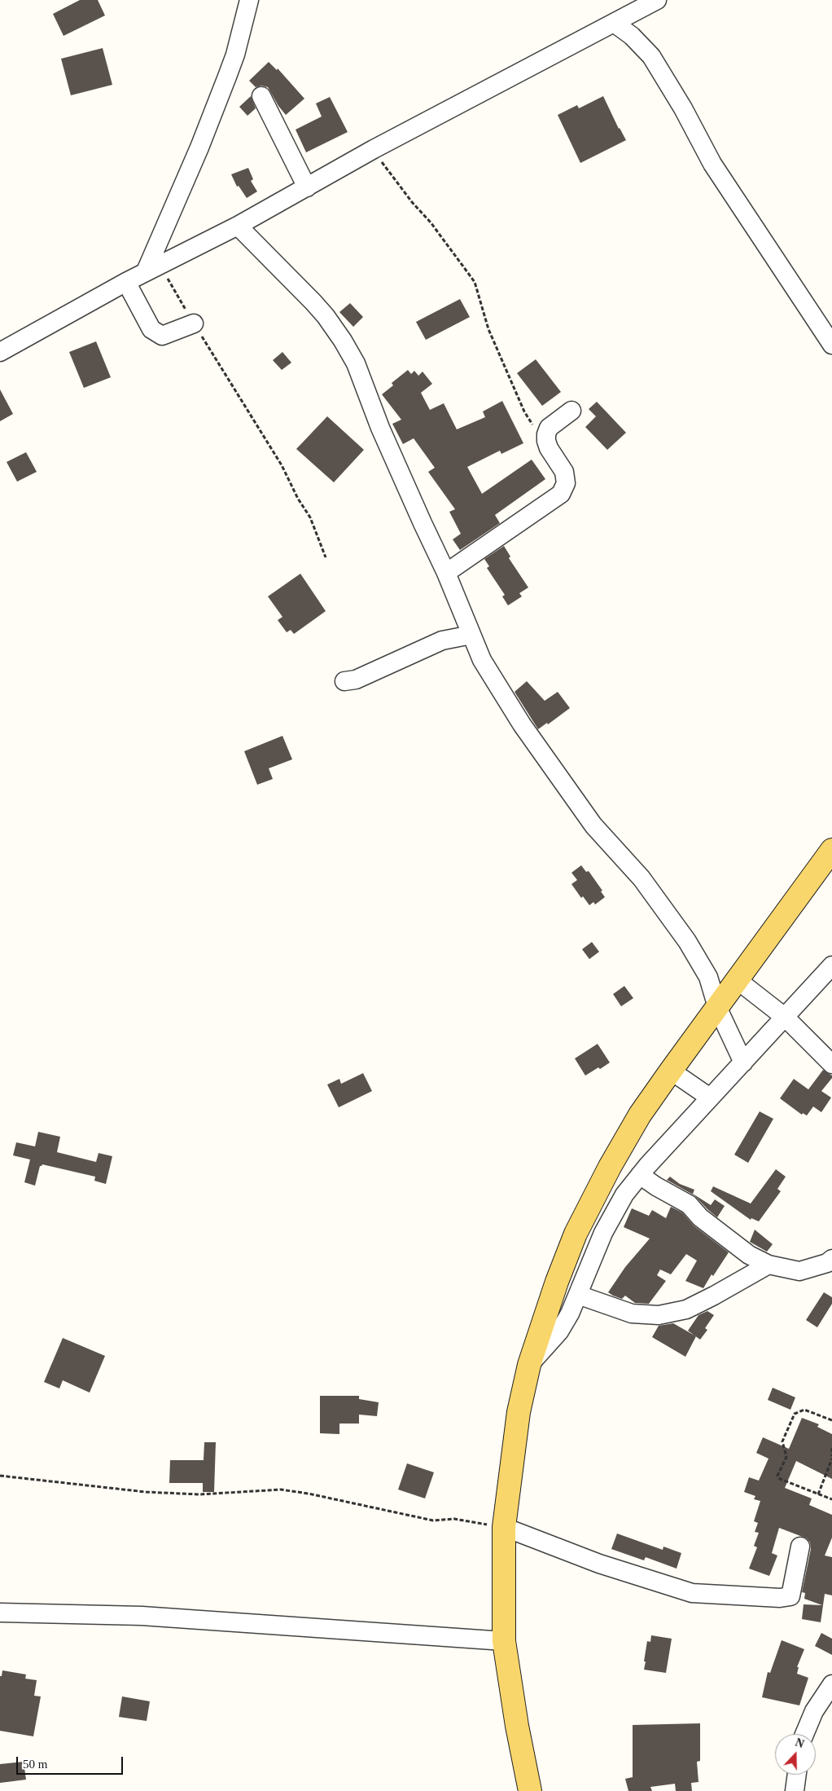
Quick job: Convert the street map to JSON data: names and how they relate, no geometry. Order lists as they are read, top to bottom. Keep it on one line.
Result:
{"scale_bar":"50 m","north":"top"}
